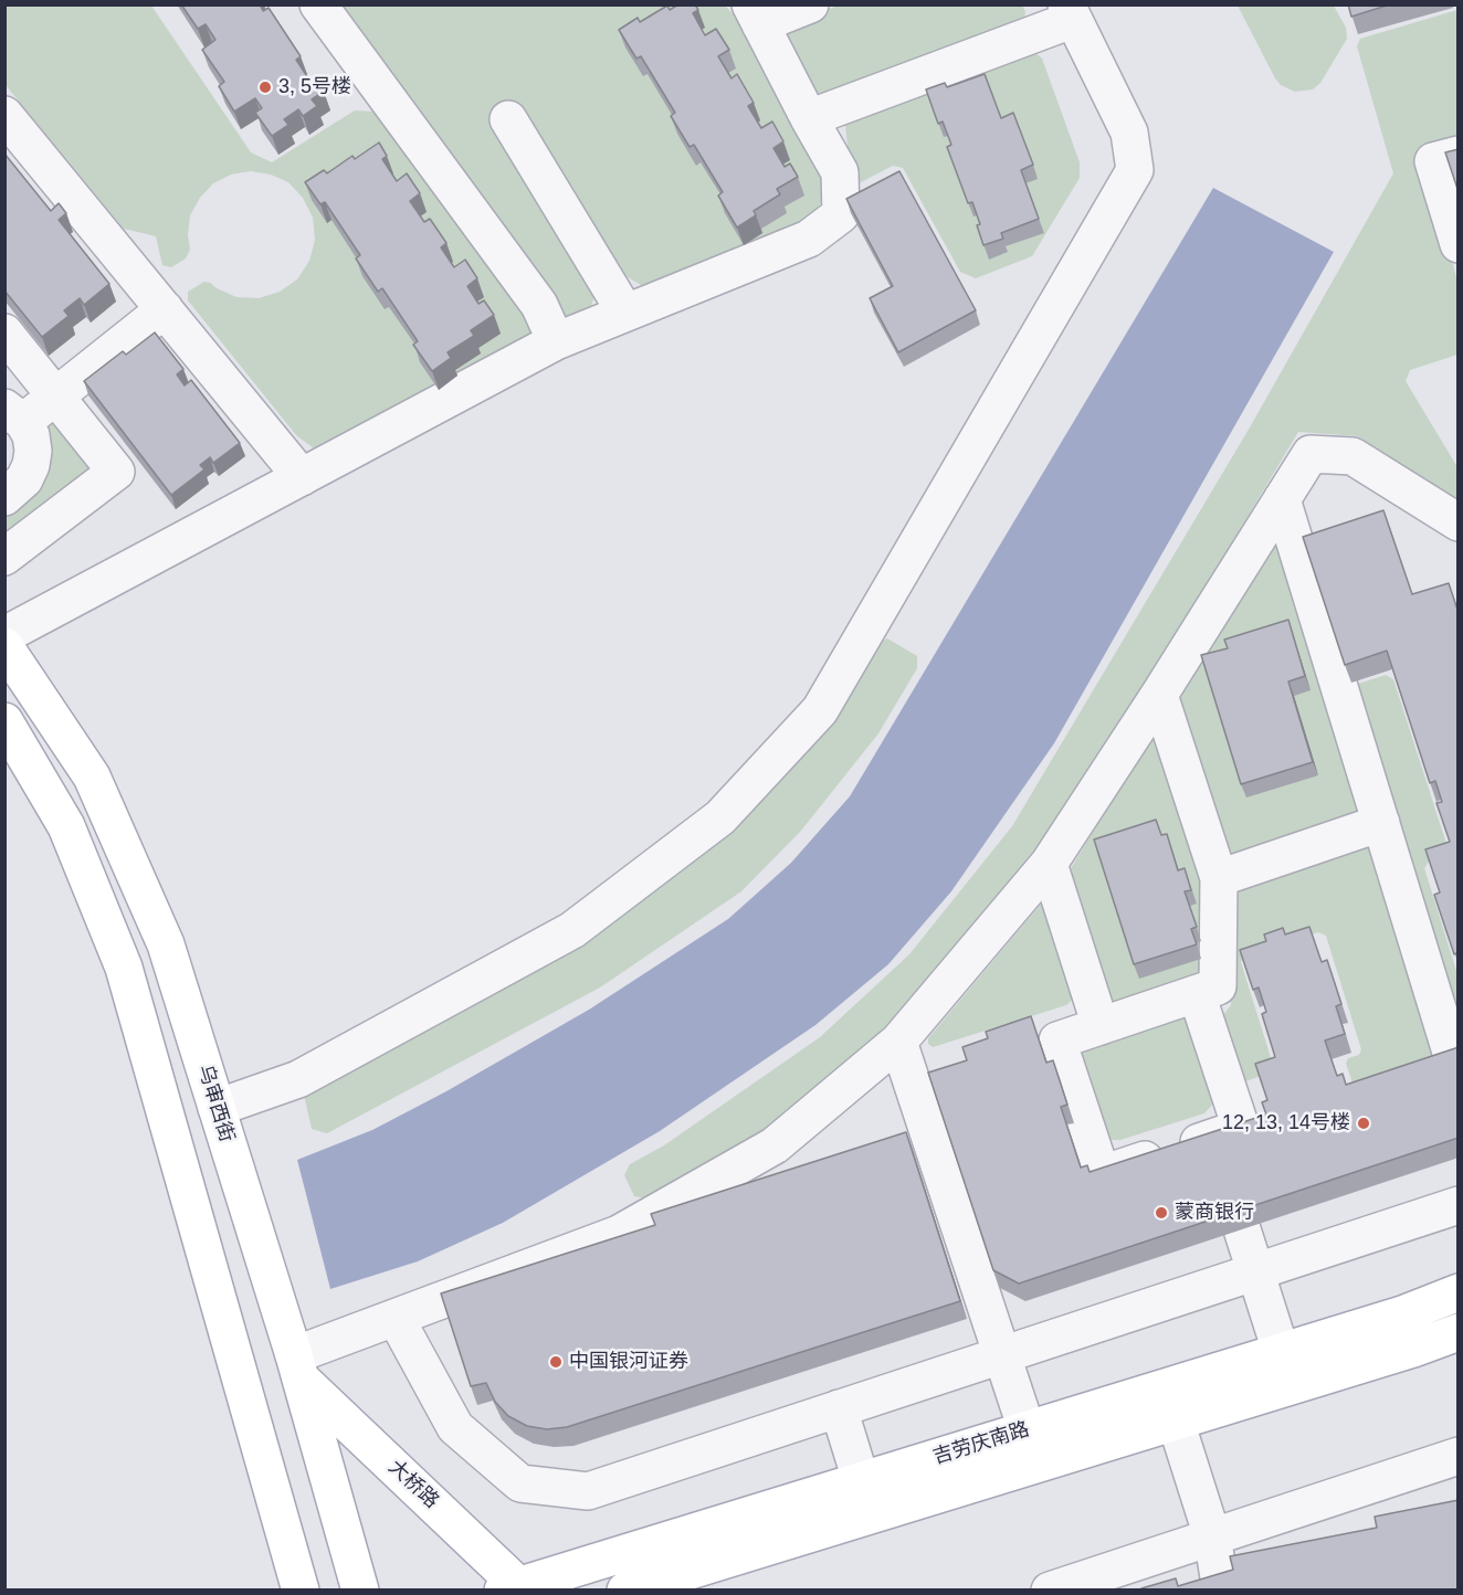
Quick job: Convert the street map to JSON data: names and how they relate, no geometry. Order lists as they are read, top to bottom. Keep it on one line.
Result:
{"streets":{"main road":["乌审西街","吉劳庆南路","大桥路"]},"crossings":[["乌审西街","大桥路"],["吉劳庆南路","大桥路"]],"places":["3, 5号楼","12, 13, 14号楼","蒙商银行","中国银河证券"]}
